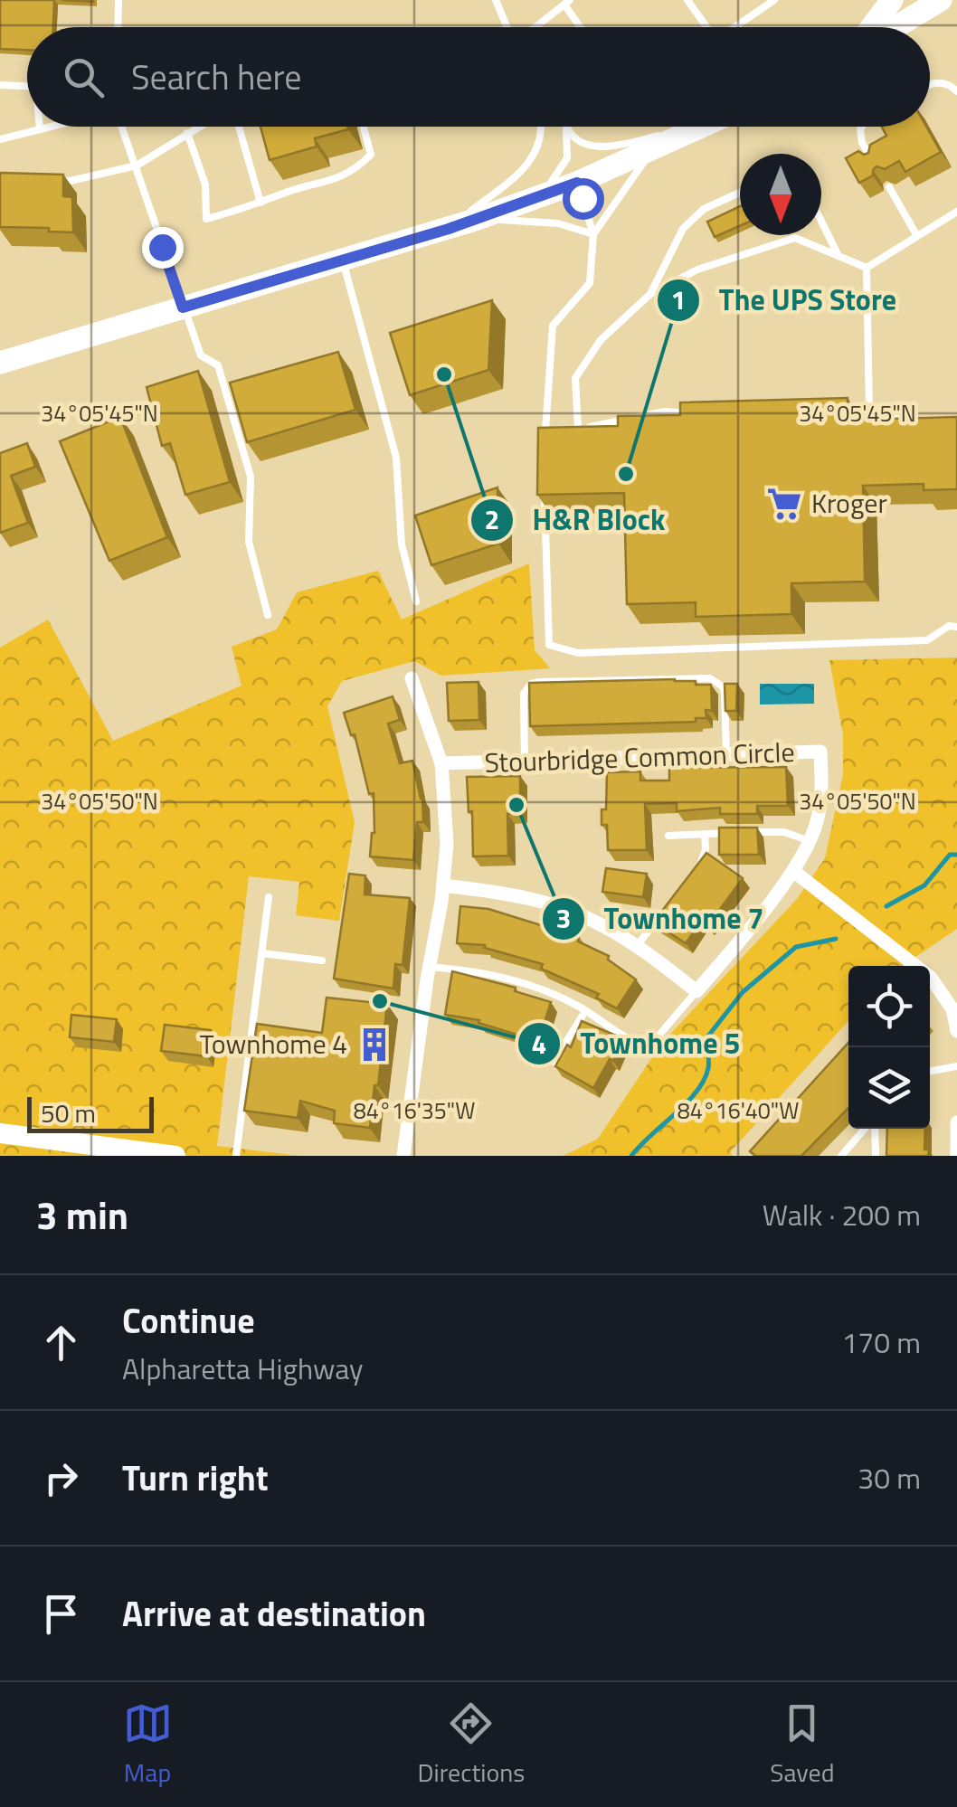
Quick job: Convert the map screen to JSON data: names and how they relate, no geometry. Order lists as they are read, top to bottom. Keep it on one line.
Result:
{"streets":{"street":["Stourbridge Common Circle"]},"places":{"other":["H&R Block","The UPS Store","Townhome 7","Townhome 5"],"supermarket":["Kroger"],"building":["Townhome 4"]},"scale_bar":"50 m","north":"bottom","page":{"search":"Search here","scale":"50 m","heading":["3 min","Walk · 200 m"],"list":[["Continue","Alpharetta Highway","170 m"],["Turn right","30 m"],"Arrive at destination"],"nav":["Map","Directions","Saved"]},"coordinates":["34°05'45\"N","34°05'50\"N","84°16'35\"W","84°16'40\"W"]}
